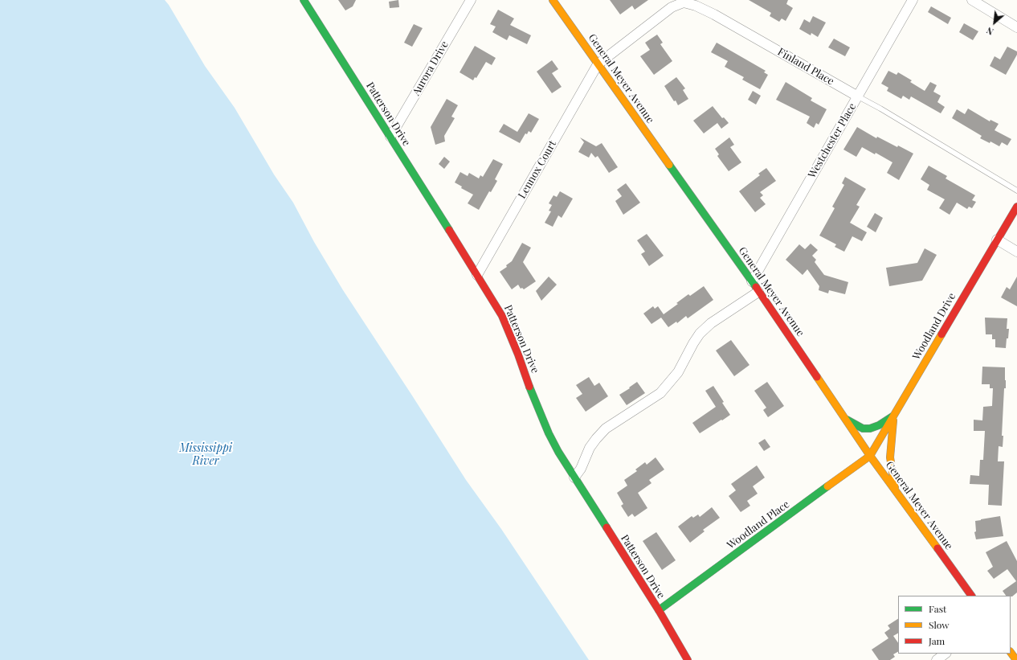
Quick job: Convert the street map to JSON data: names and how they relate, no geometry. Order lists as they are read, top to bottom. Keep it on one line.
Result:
{"streets":{"street":["Finland Place","Aurora Drive","General Meyer Avenue","Patterson Drive","Westchester Place","Lennox Court","Woodland Drive","Woodland Place"]},"crossings":[["Finland Place","General Meyer Avenue"],["Finland Place","Westchester Place"],["Finland Place","Lennox Court"],["Aurora Drive","Patterson Drive"],["General Meyer Avenue","Westchester Place"],["General Meyer Avenue","Lennox Court"],["General Meyer Avenue","Woodland Drive"],["General Meyer Avenue","Woodland Place"],["Patterson Drive","Lennox Court"],["Patterson Drive","Woodland Place"],["Woodland Drive","Woodland Place"]],"water":["Mississippi River"],"legend":["Fast","Slow","Jam"],"north":"bottom left"}
